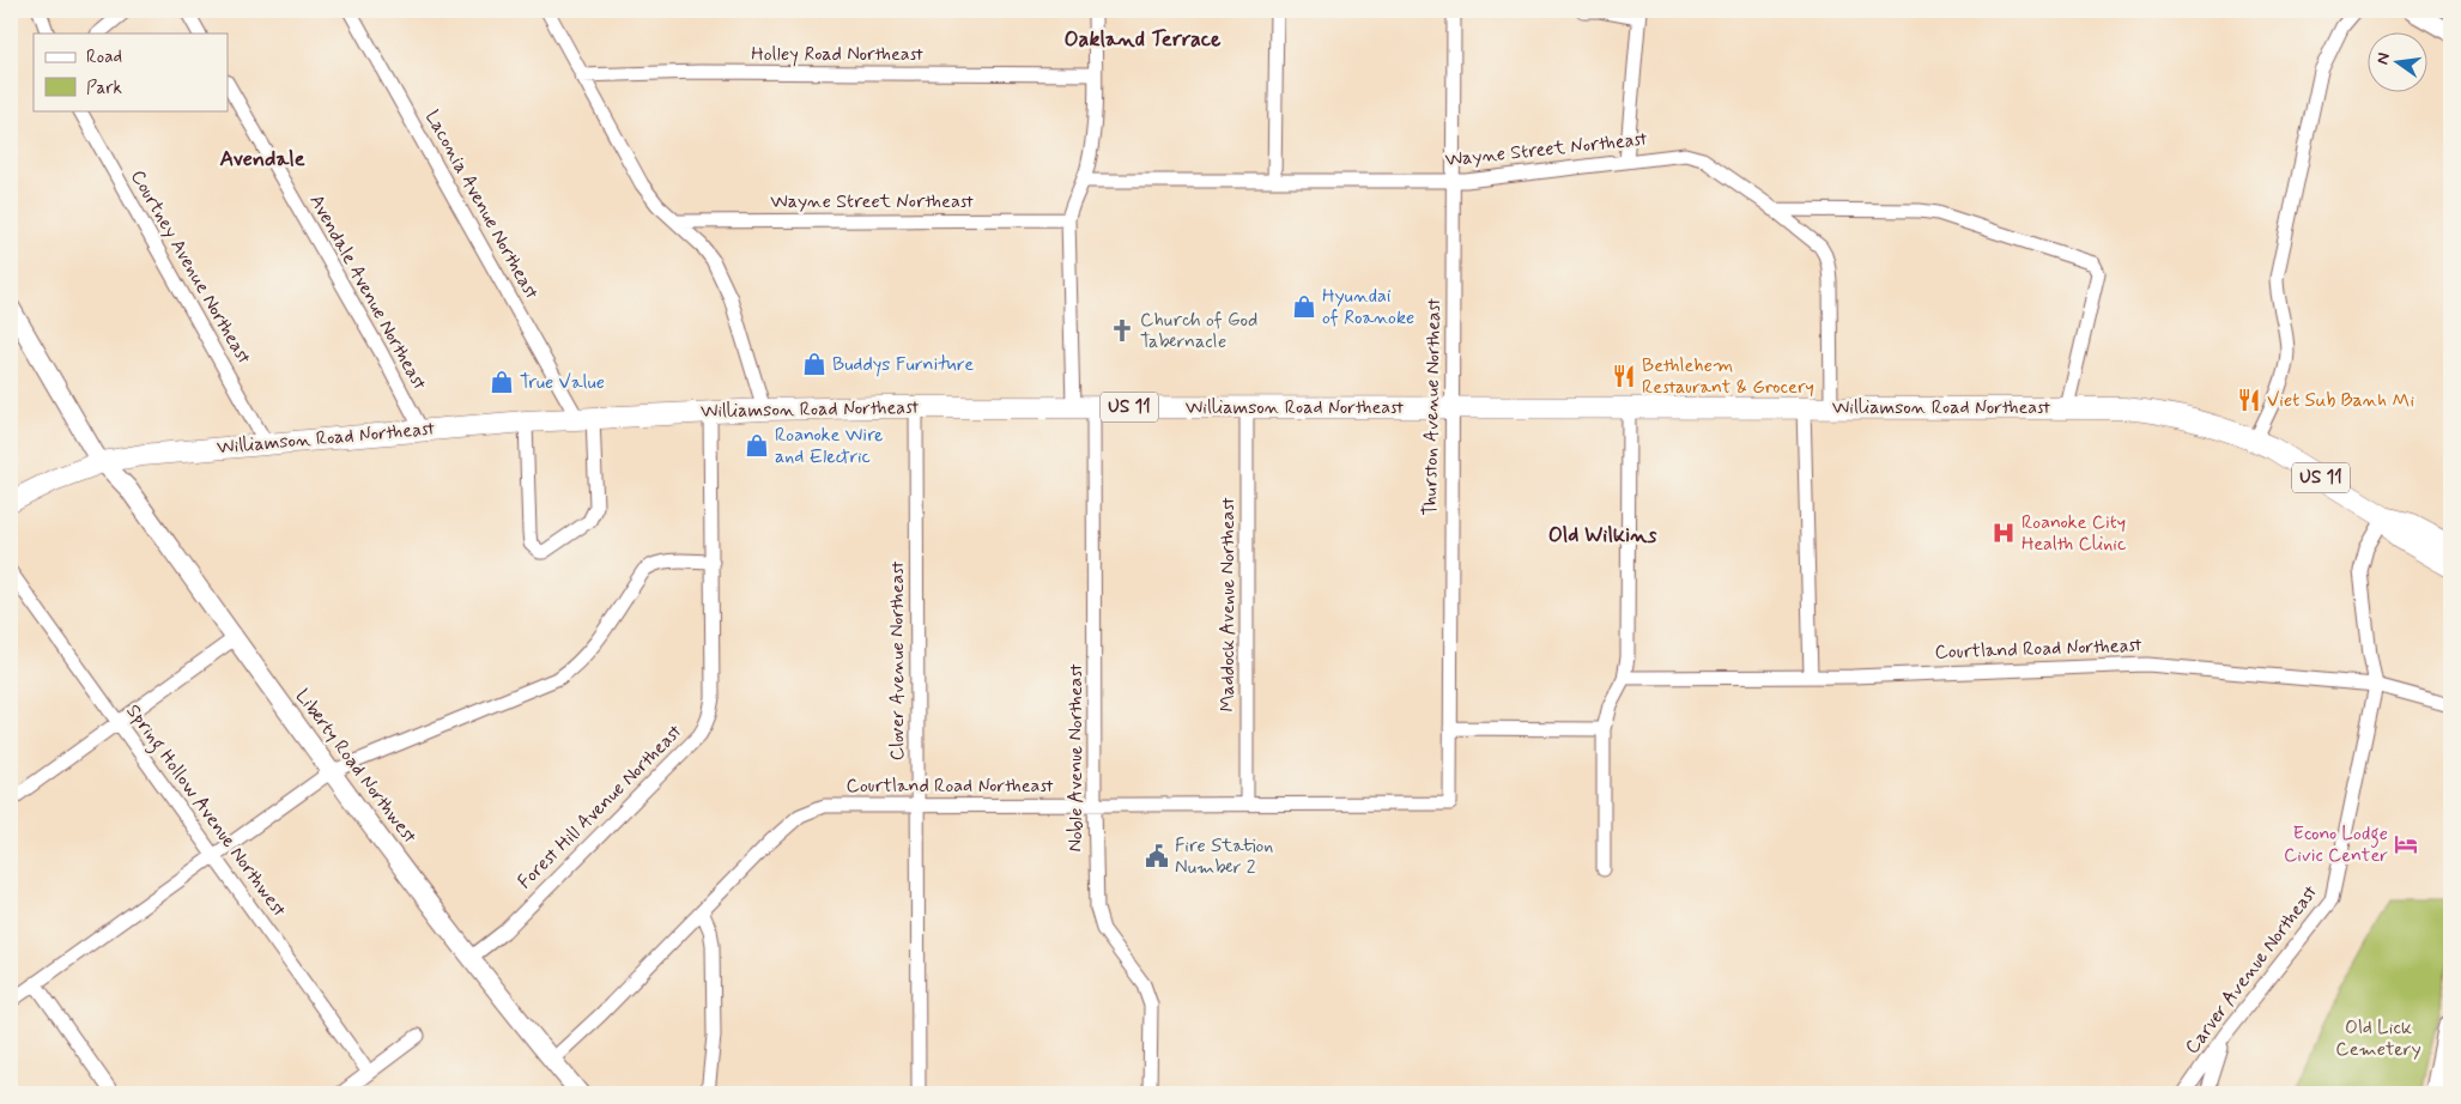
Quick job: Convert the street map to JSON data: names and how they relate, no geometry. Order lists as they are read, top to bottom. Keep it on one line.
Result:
{"streets":{"main road":["US 11","Williamson Road Northeast"],"street":["Holley Road Northeast","Wayne Street Northeast","Laconia Avenue Northeast","Courtney Avenue Northeast","Avendale Avenue Northeast","Thurston Avenue Northeast","Maddock Avenue Northeast","Courtland Road Northeast","Clover Avenue Northeast","Noble Avenue Northeast","Liberty Road Northwest","Forest Hill Avenue Northeast","Spring Hollow Avenue Northwest","Carver Avenue Northeast"]},"crossings":[["Holley Road Northeast","Noble Avenue Northeast"],["Wayne Street Northeast","Williamson Road Northeast"],["Wayne Street Northeast","Thurston Avenue Northeast"],["Wayne Street Northeast","Noble Avenue Northeast"],["Laconia Avenue Northeast","Williamson Road Northeast"],["Courtney Avenue Northeast","Williamson Road Northeast"],["Avendale Avenue Northeast","Williamson Road Northeast"],["Williamson Road Northeast","Thurston Avenue Northeast"],["Williamson Road Northeast","Maddock Avenue Northeast"],["Williamson Road Northeast","Clover Avenue Northeast"],["Williamson Road Northeast","Noble Avenue Northeast"],["Williamson Road Northeast","Liberty Road Northwest"],["Williamson Road Northeast","Forest Hill Avenue Northeast"],["Williamson Road Northeast","Carver Avenue Northeast"],["Thurston Avenue Northeast","Courtland Road Northeast"],["Maddock Avenue Northeast","Courtland Road Northeast"],["Courtland Road Northeast","Clover Avenue Northeast"],["Courtland Road Northeast","Noble Avenue Northeast"],["Courtland Road Northeast","Liberty Road Northwest"],["Courtland Road Northeast","Carver Avenue Northeast"],["Liberty Road Northwest","Forest Hill Avenue Northeast"]],"districts":["Oakland Terrace","Avendale","Old Wilkins"],"parks":["Old Lick Cemetery"],"places":{"shop":["Hyundai of Roanoke","Buddys Furniture","True Value","Roanoke Wire and Electric"],"church":["Church of God Tabernacle"],"restaurant":["Bethlehem Restaurant & Grocery","Viet Sub Banh Mi"],"hospital":["Roanoke City Health Clinic"],"hotel":["Econo Lodge Civic Center"],"public building":["Fire Station Number 2"]},"legend":["Road","Park"],"north":"left"}
